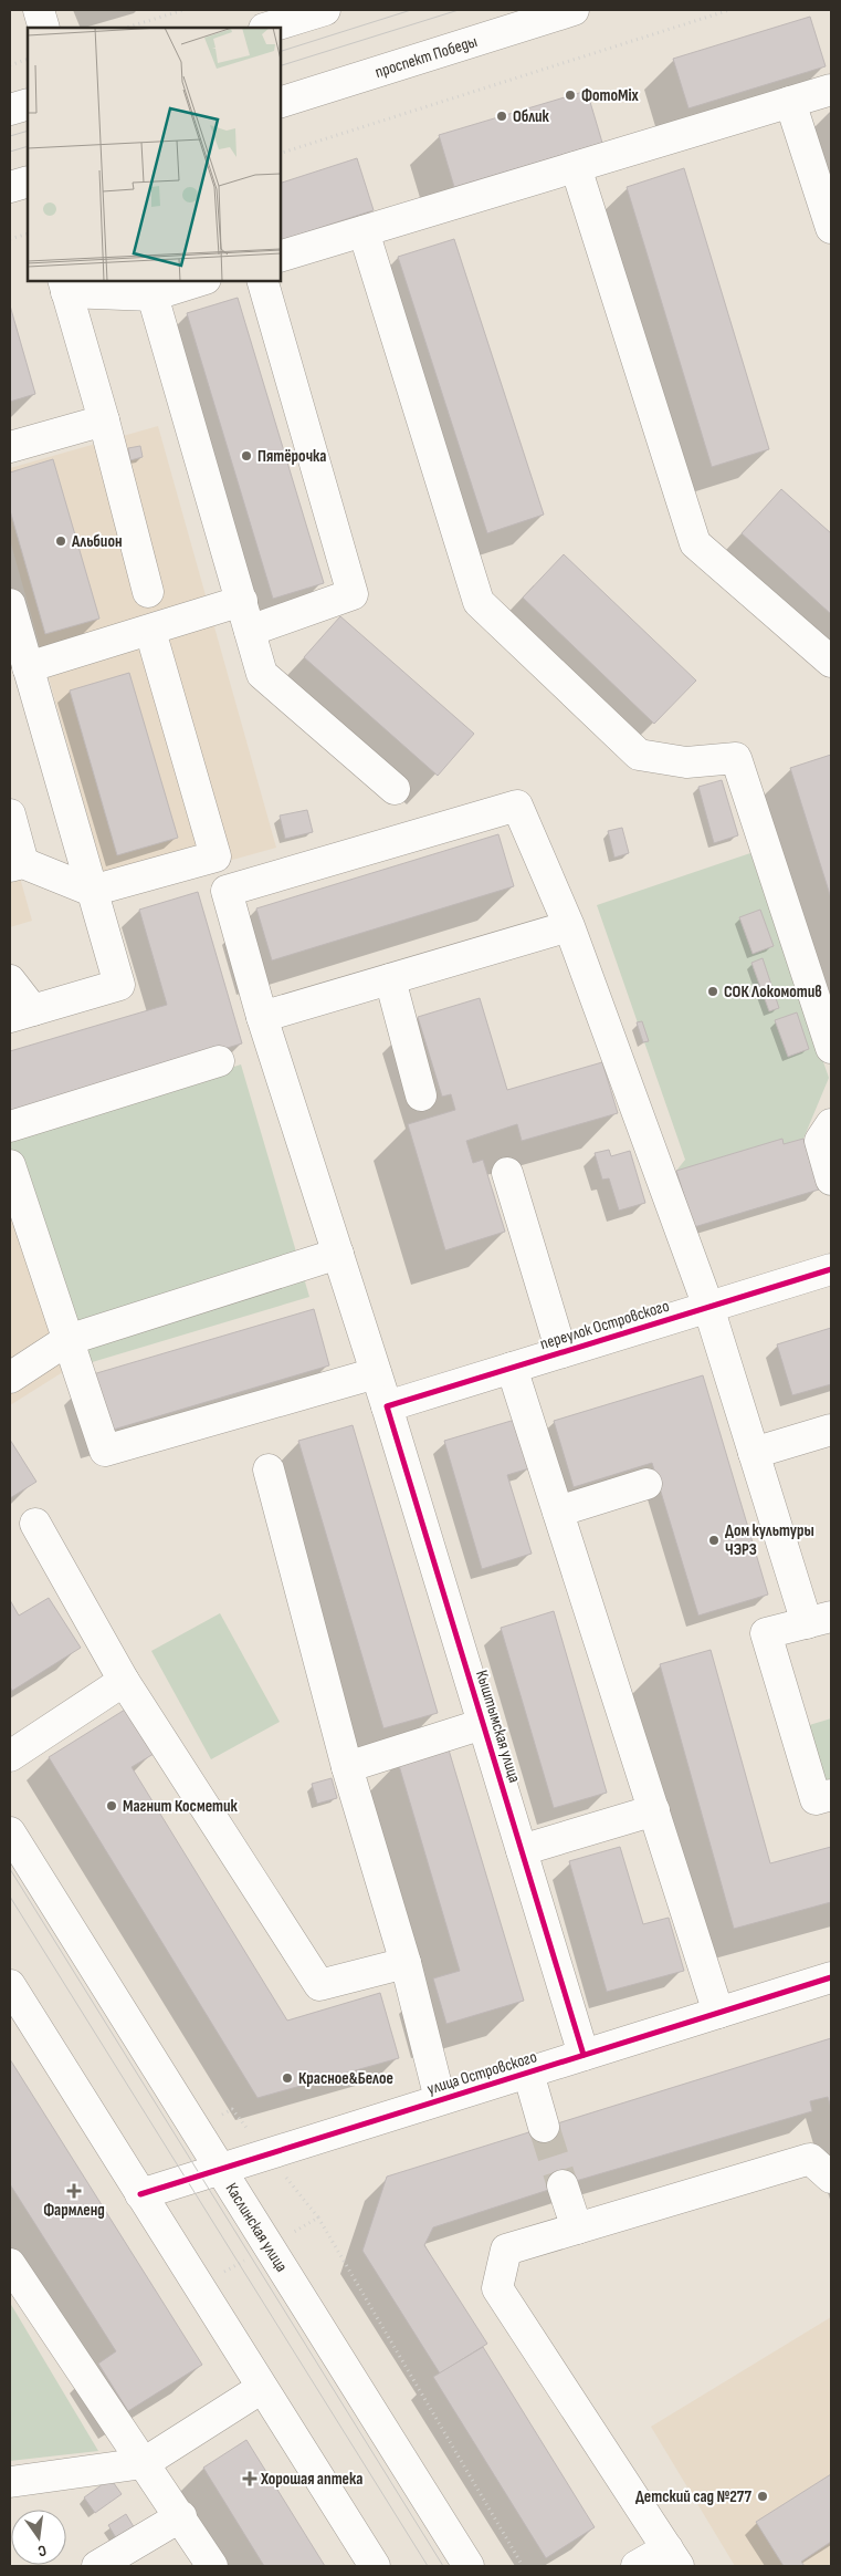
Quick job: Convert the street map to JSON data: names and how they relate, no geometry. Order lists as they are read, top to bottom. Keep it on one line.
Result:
{"streets":{"main road":["проспект Победы","переулок Островского","Кыштымская улица","улица Островского","Каслинская улица"]},"crossings":[["переулок Островского","Кыштымская улица"],["Кыштымская улица","улица Островского"],["улица Островского","Каслинская улица"]],"places":{"other":["ФотоMix","Облик","Пятёрочка","Альбион","СОК Локомотив","Дом культуры ЧЭРЗ","Магнит Косметик","Красное&Белое","Детский сад №277"],"health":["Фармленд","Хорошая аптека"]},"north":"bottom"}
